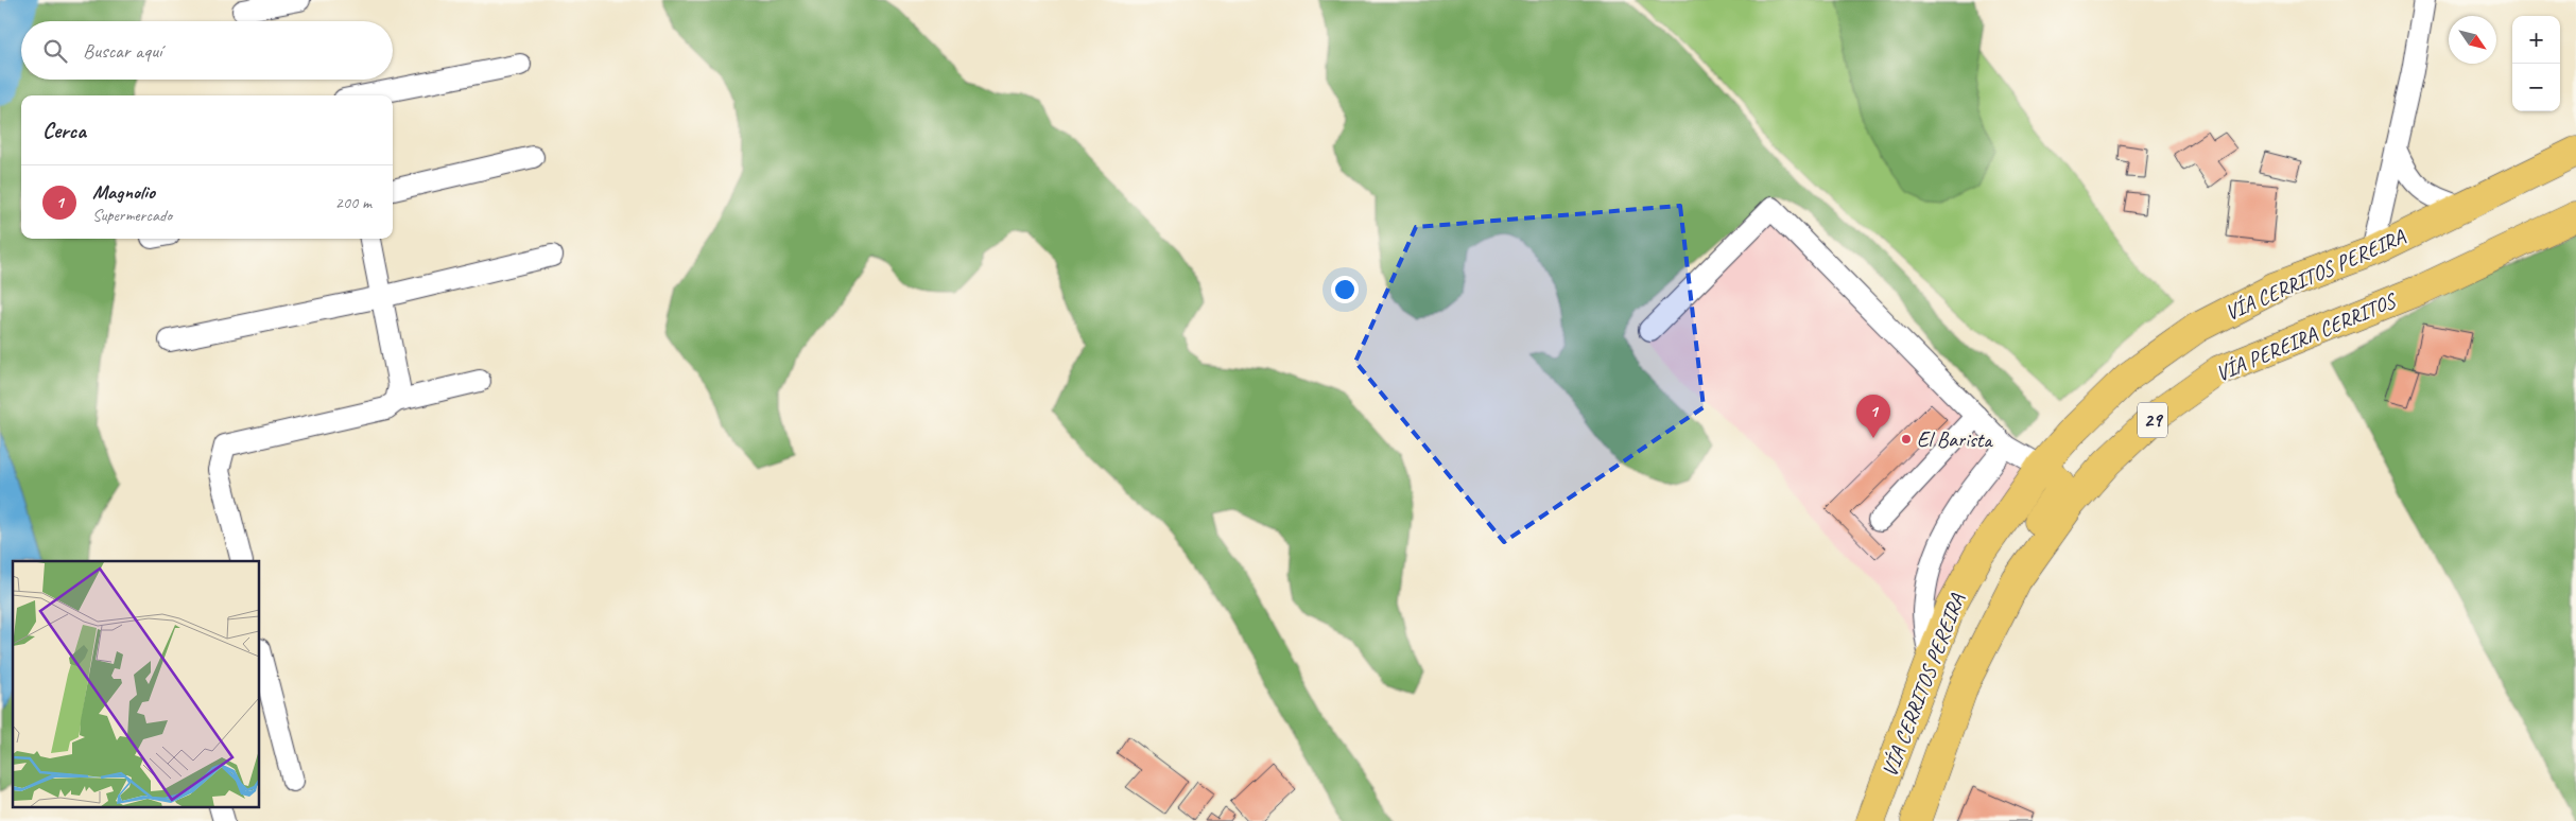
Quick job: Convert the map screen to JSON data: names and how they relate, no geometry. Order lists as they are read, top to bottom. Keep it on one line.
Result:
{"streets":{"highway":["VÍA CERRITOS PEREIRA","VÍA PEREIRA CERRITOS","29"]},"places":["El Barista"],"north":"bottom right","page":{"map_buttons":["+","−"],"search":"Buscar aquí","heading":"Cerca","list":[{"mark":"1","name":"Magnolio","note":"Supermercado","value":"200 m"}],"pins":"1"}}
